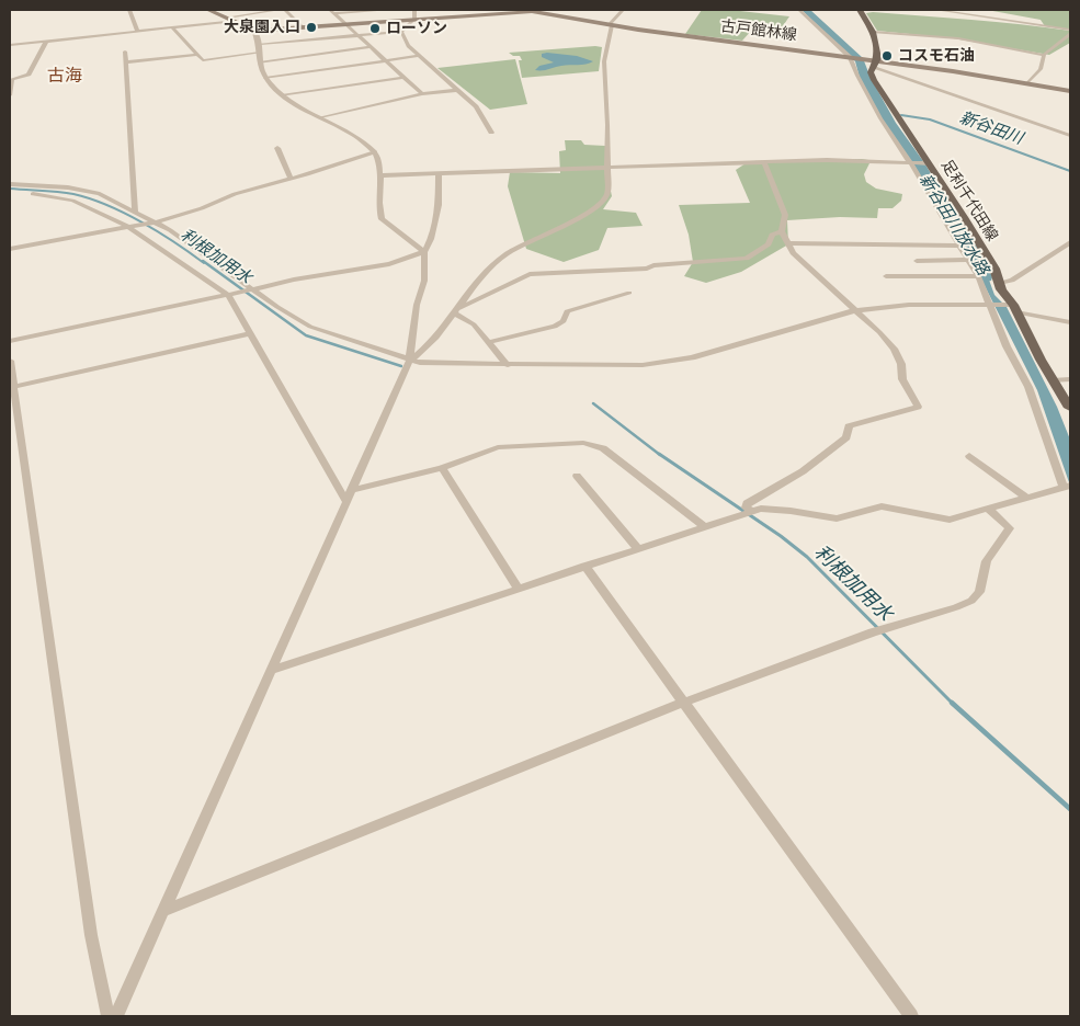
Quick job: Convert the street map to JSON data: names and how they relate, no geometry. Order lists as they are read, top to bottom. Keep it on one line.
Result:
{"streets":{"main road":["古戸館林線","足利千代田線"]},"crossings":[["古戸館林線","足利千代田線"]],"districts":["古海"],"water":["新谷田川","新谷田川放水路","利根加用水"],"places":["大泉園入口","ローソン","コスモ石油"]}
